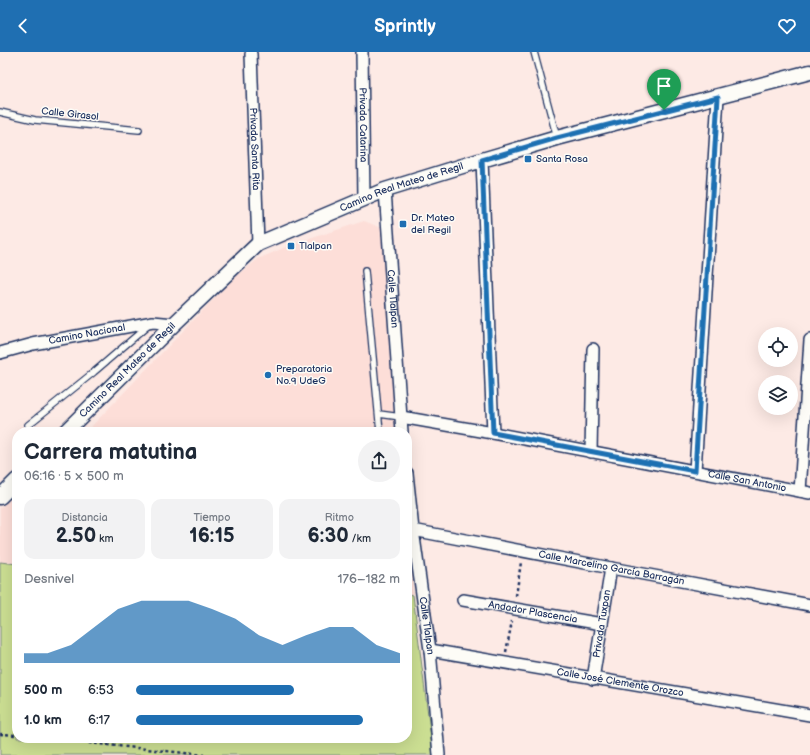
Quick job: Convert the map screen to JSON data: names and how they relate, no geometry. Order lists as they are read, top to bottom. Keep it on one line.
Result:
{"streets":{"street":["Privada Catarina","Privada Santa Rita","Camino Real Mateo de Regil","Calle Tlalpan","Camino Nacional","Calle San Antonio","Calle Marcelino García Barragán","Andador Plascencia","Privada Tuxpan","Calle José Clemente Orozco"],"lane":["Calle Girasol"]},"crossings":[["Privada Catarina","Camino Real Mateo de Regil"],["Privada Santa Rita","Camino Real Mateo de Regil"],["Camino Real Mateo de Regil","Calle Tlalpan"],["Camino Real Mateo de Regil","Camino Nacional"],["Calle Tlalpan","Calle San Antonio"],["Calle Tlalpan","Calle Marcelino García Barragán"],["Calle Tlalpan","Calle José Clemente Orozco"],["Calle Marcelino García Barragán","Privada Tuxpan"],["Andador Plascencia","Privada Tuxpan"],["Privada Tuxpan","Calle José Clemente Orozco"]],"places":{"transit":["Santa Rosa","Dr. Mateo del Regil","Tlalpan"],"other":["Preparatoria No.9 UdeG"]},"page":{"header":"Sprintly","heading":["Carrera matutina","06:16 · 5 × 500 m"],"stats":[["Distancia","2.50 km"],["Tiempo","16:15"],["Ritmo","6:30 /km"]],"chart":["Desnivel","176–182 m"],"list":[{"name":"500 m","note":"6:53"},{"name":"1.0 km","note":"6:17"}]}}
